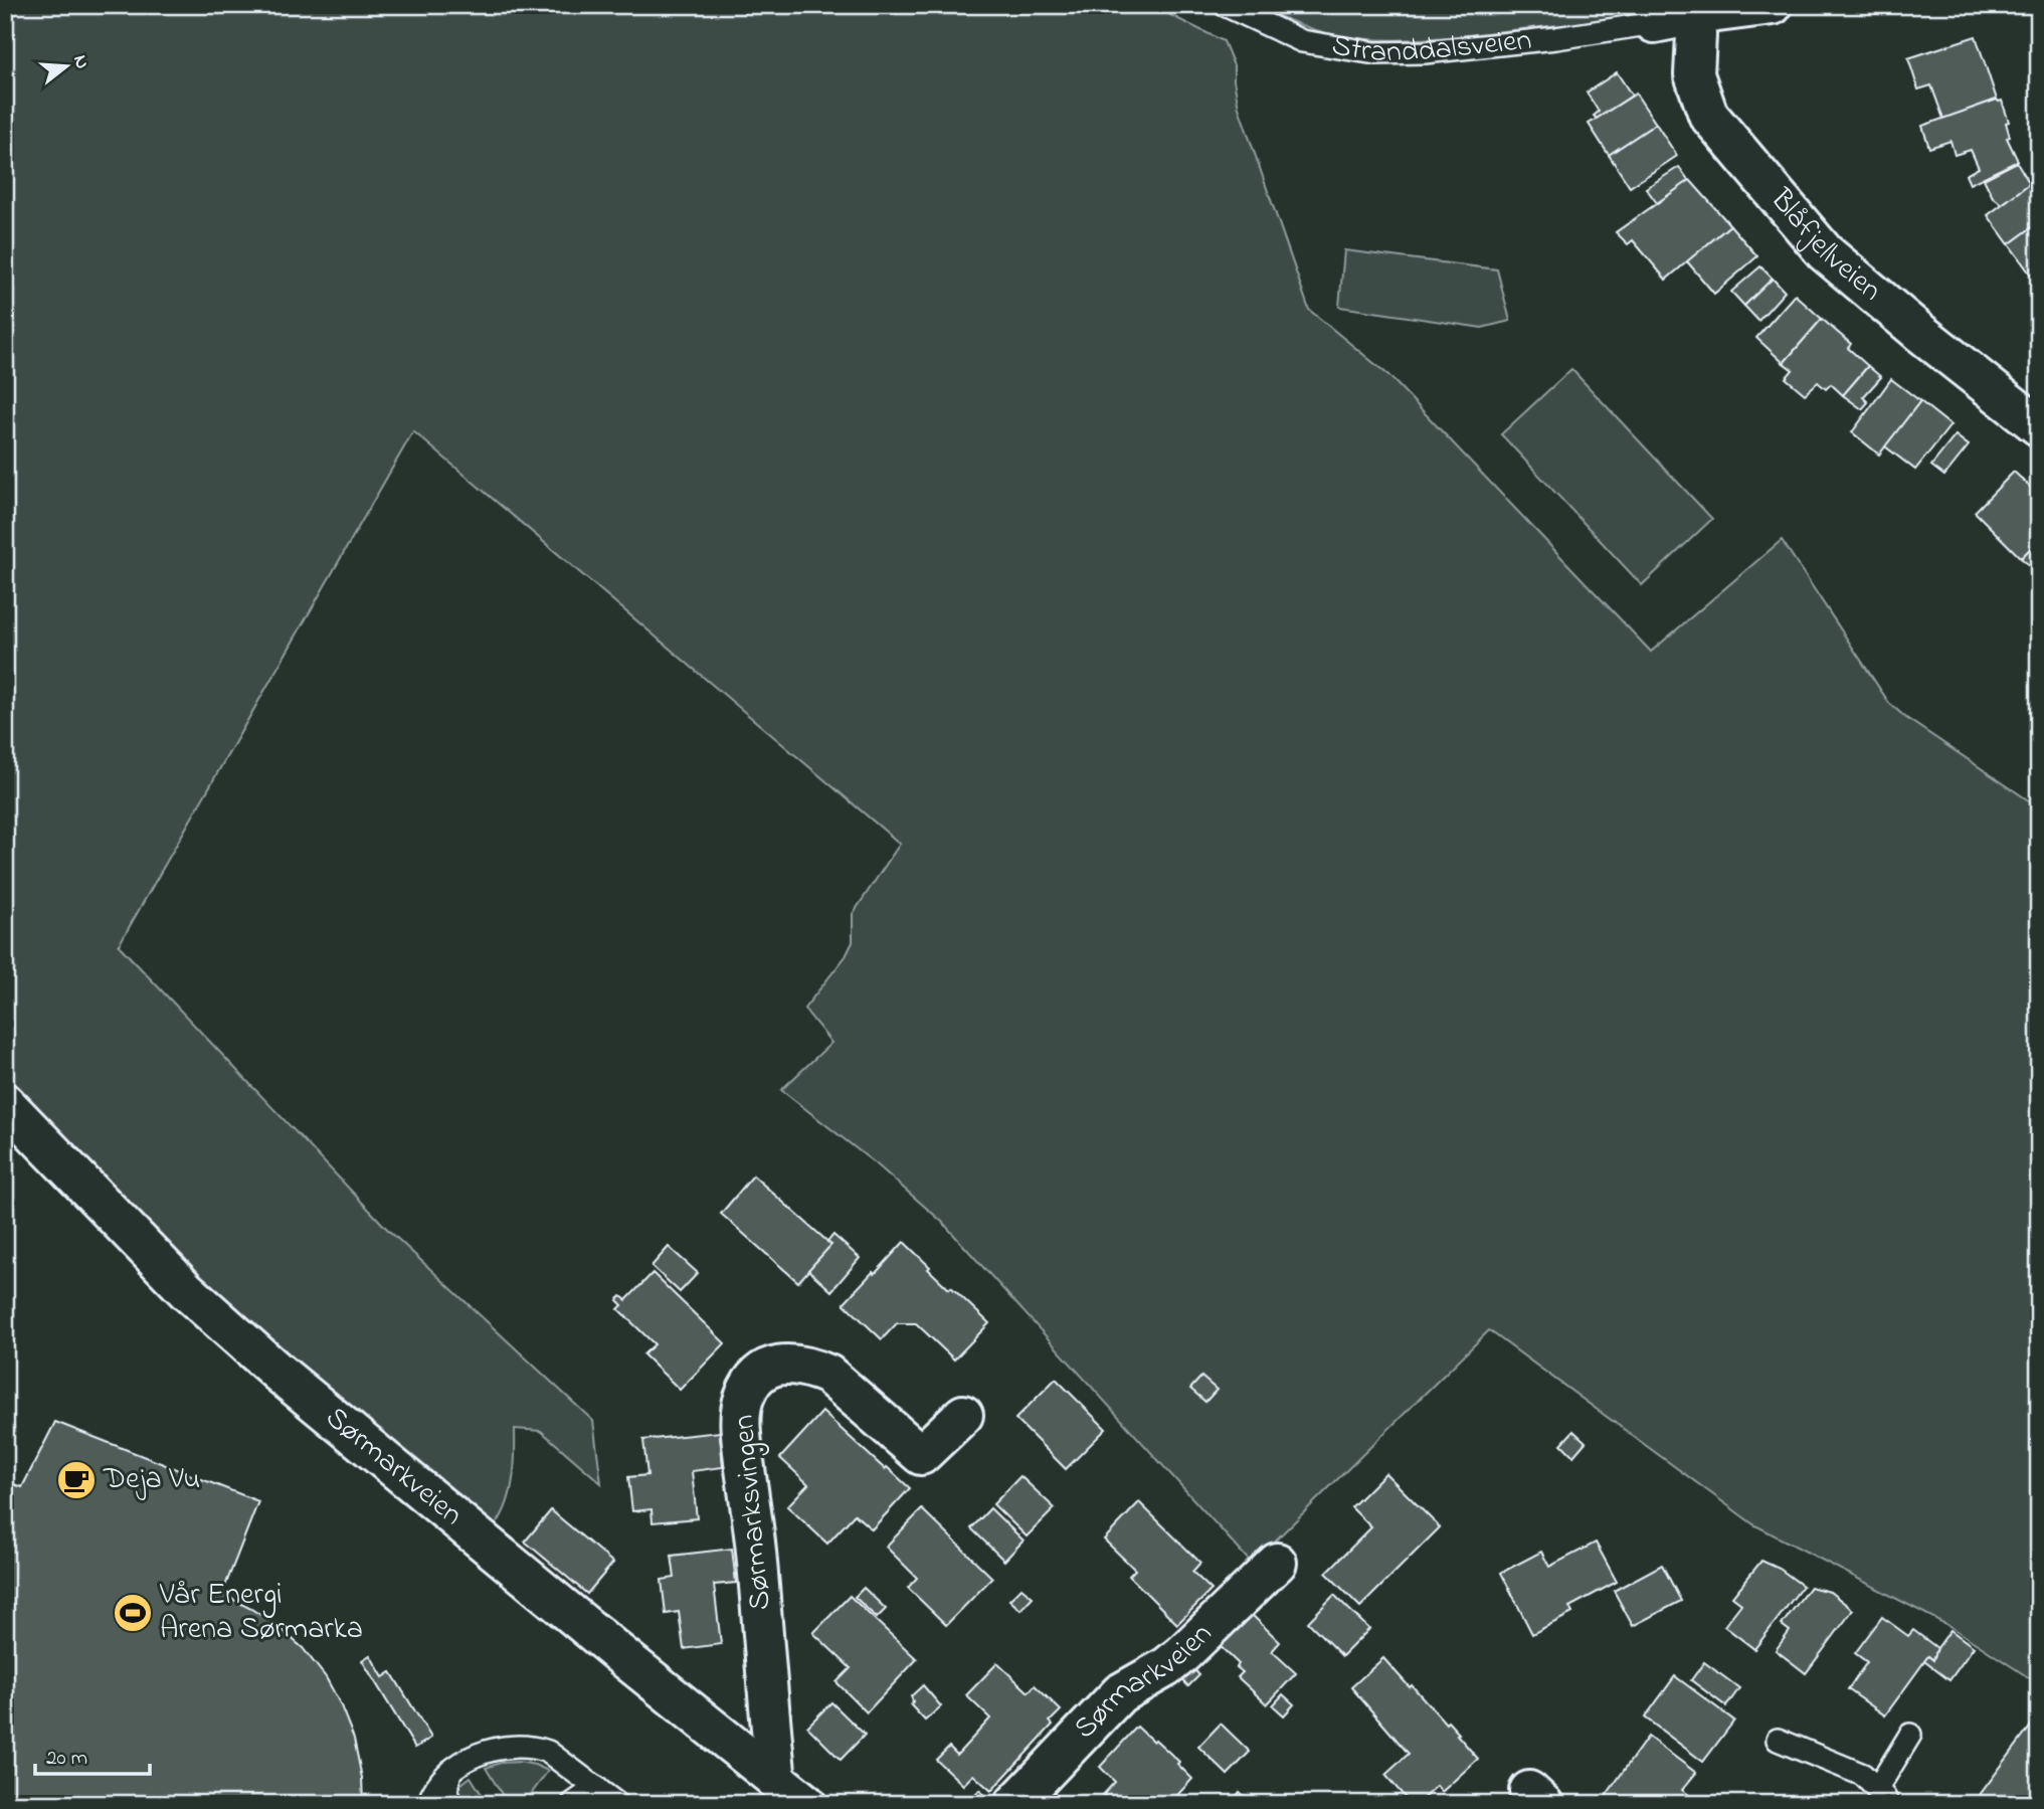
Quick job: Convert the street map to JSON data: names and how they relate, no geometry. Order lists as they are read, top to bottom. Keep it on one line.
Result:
{"streets":{"street":["Stranddalsveien","Blåfjellveien","Sørmarkveien","Sørmarksvingen"]},"crossings":[["Stranddalsveien","Blåfjellveien"],["Sørmarkveien","Sørmarksvingen"]],"places":{"cafe":["Deja Vu"],"sports":["Vår Energi Arena Sørmarka"]},"scale_bar":"20 m","north":"right"}
